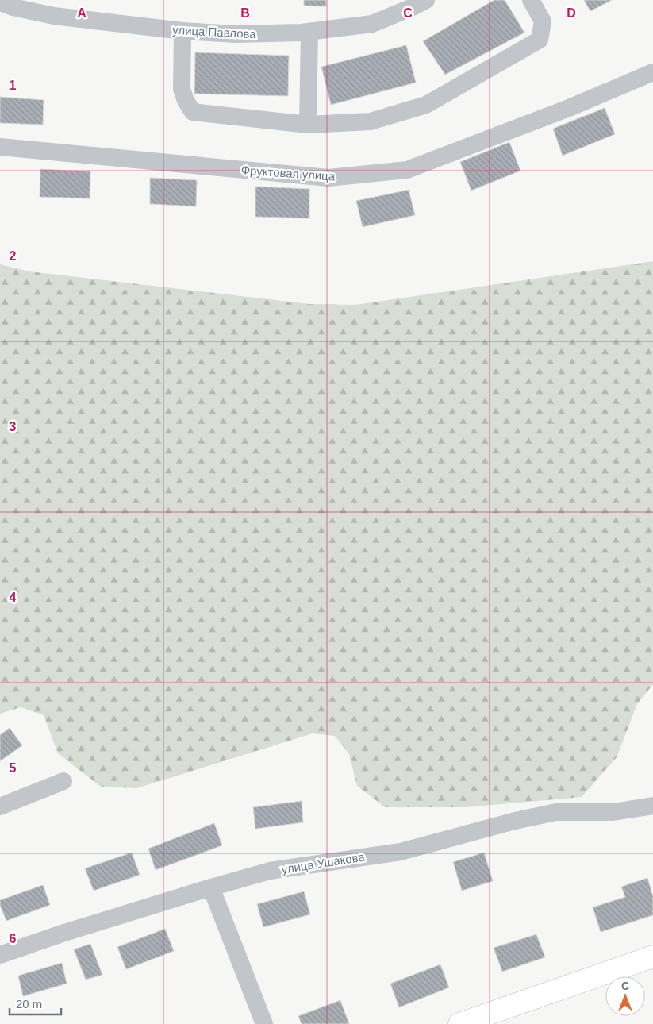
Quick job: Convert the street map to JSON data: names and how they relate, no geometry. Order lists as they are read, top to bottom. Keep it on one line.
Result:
{"streets":{"street":["улица Павлова","Фруктовая улица","улица Ушакова"]},"scale_bar":"20 m","north":"top","grid":{"columns":["A","B","C","D"],"rows":["1","2","3","4","5","6"]}}
